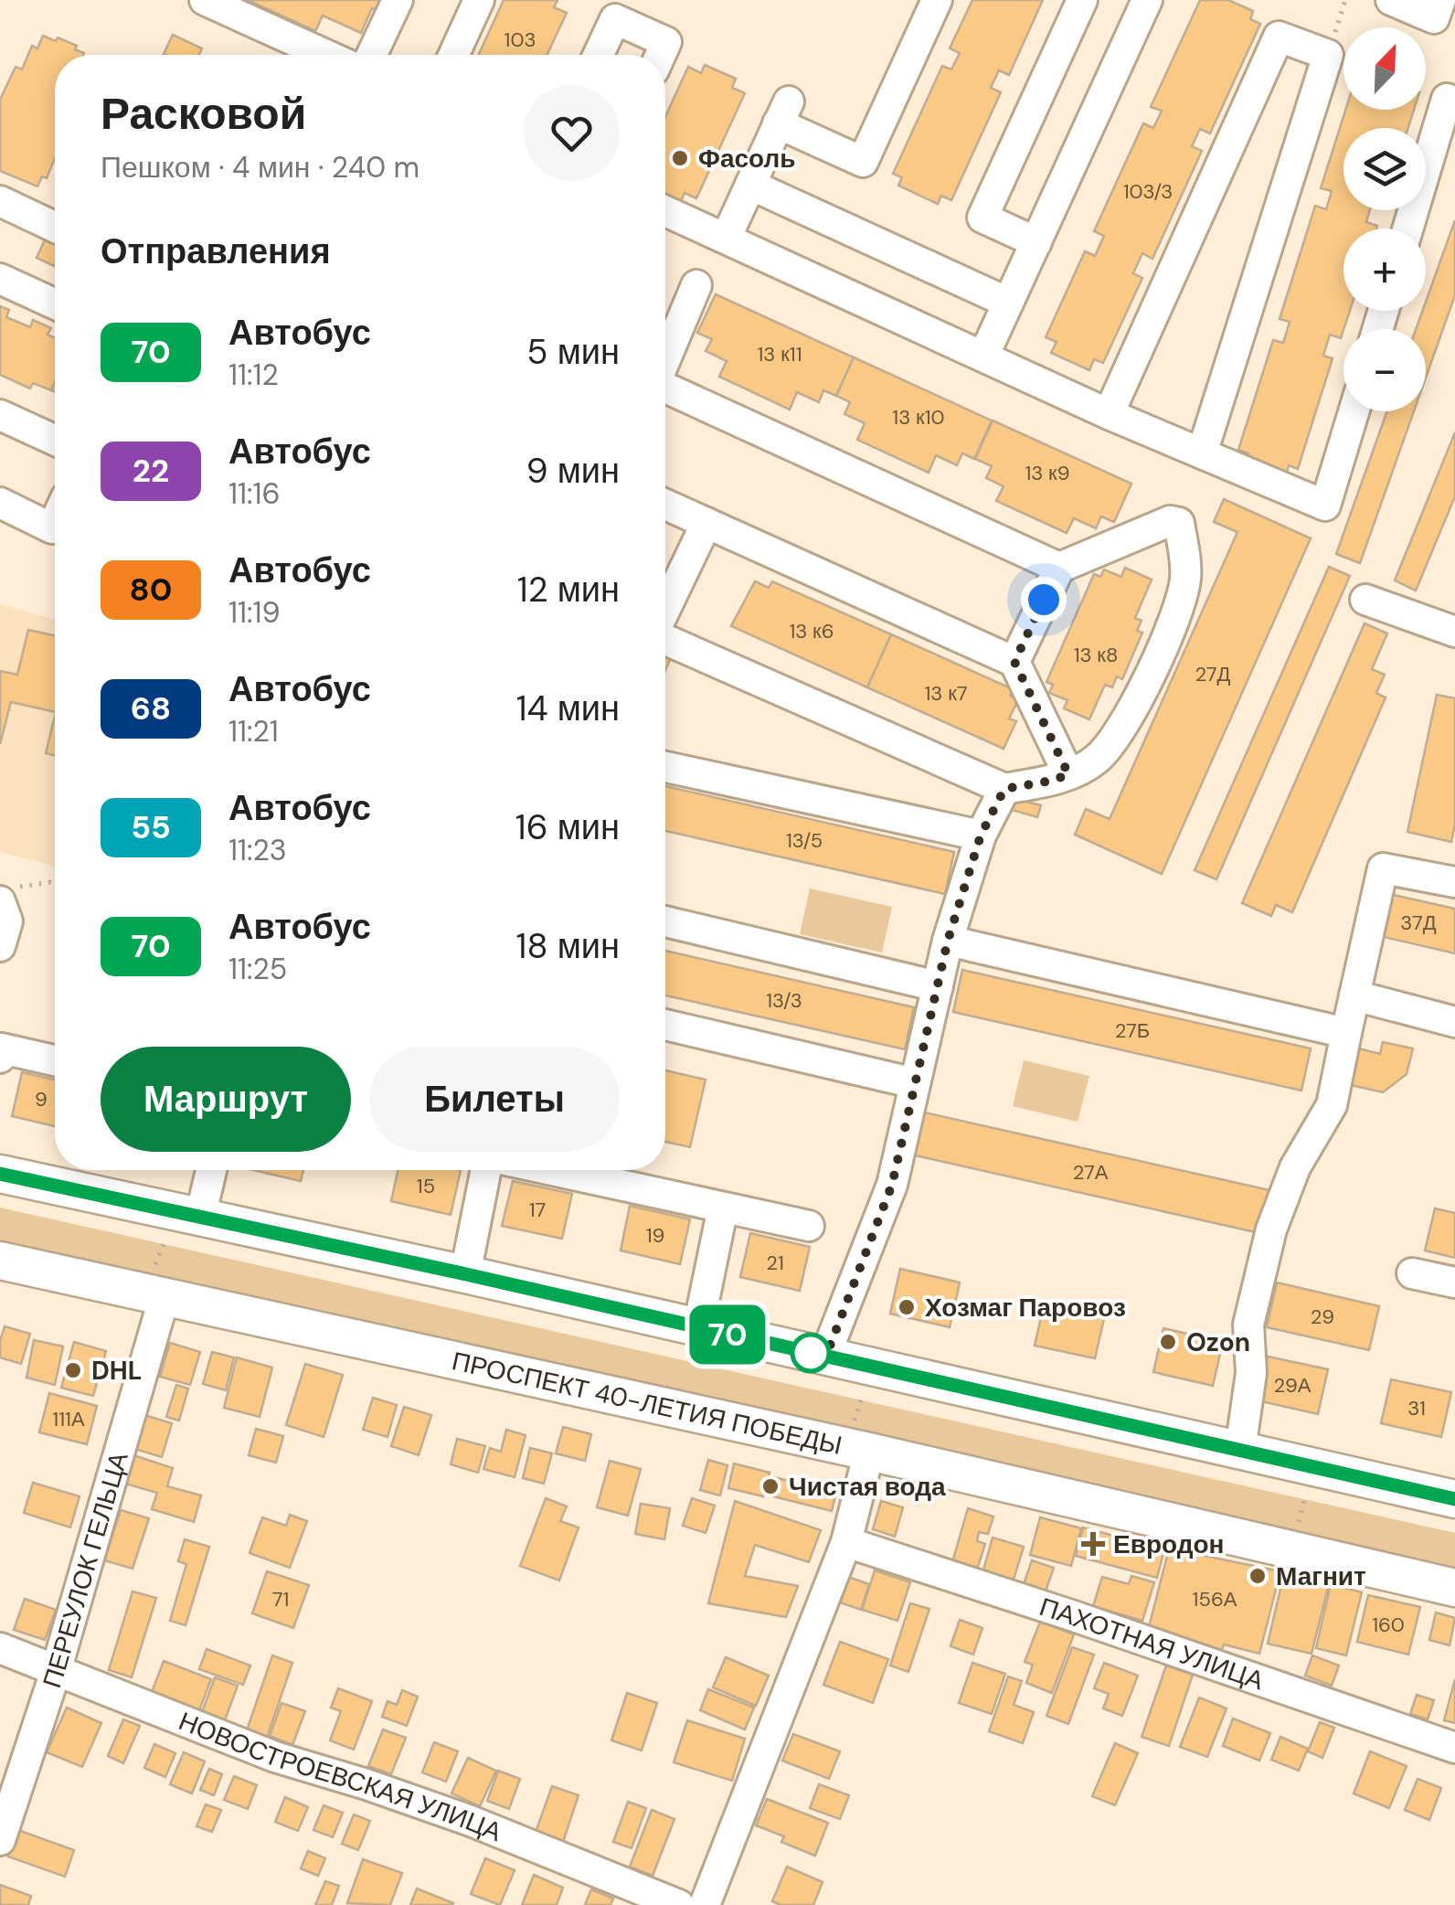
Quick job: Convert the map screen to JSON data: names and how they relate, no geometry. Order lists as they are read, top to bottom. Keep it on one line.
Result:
{"streets":{"main road":["ПРОСПЕКТ 40-ЛЕТИЯ ПОБЕДЫ"],"street":["ПЕРЕУЛОК ГЕЛЬЦА","ПАХОТНАЯ УЛИЦА","НОВОСТРОЕВСКАЯ УЛИЦА"]},"crossings":[["ПРОСПЕКТ 40-ЛЕТИЯ ПОБЕДЫ","ПЕРЕУЛОК ГЕЛЬЦА"],["ПЕРЕУЛОК ГЕЛЬЦА","НОВОСТРОЕВСКАЯ УЛИЦА"]],"places":{"other":["Фасоль","Хозмаг Паровоз","Ozon","DHL","Чистая вода","Магнит"],"health":["Евродон"]},"lines":["bus line 70"],"house_numbers":["103","103/3","13 к11","13 к10","13 к9","13 к6","13 к8","27Д","13 к7","13/5","37Д","13/3","27Б","9","27А","15","17","19","21","29","29А","31","111А","71","156А","160"],"north":"top right","page":{"on_map":"70","map_buttons":["+","−"],"heading":[["Расковой","Пешком · 4 мин · 240 m"],"Отправления"],"list":[{"mark":"70","name":"Автобус","note":"11:12","value":"5 мин"},{"mark":"22","name":"Автобус","note":"11:16","value":"9 мин"},{"mark":"80","name":"Автобус","note":"11:19","value":"12 мин"},{"mark":"68","name":"Автобус","note":"11:21","value":"14 мин"},{"mark":"55","name":"Автобус","note":"11:23","value":"16 мин"},{"mark":"70","name":"Автобус","note":"11:25","value":"18 мин"}],"buttons":["Маршрут","Билеты"]}}
